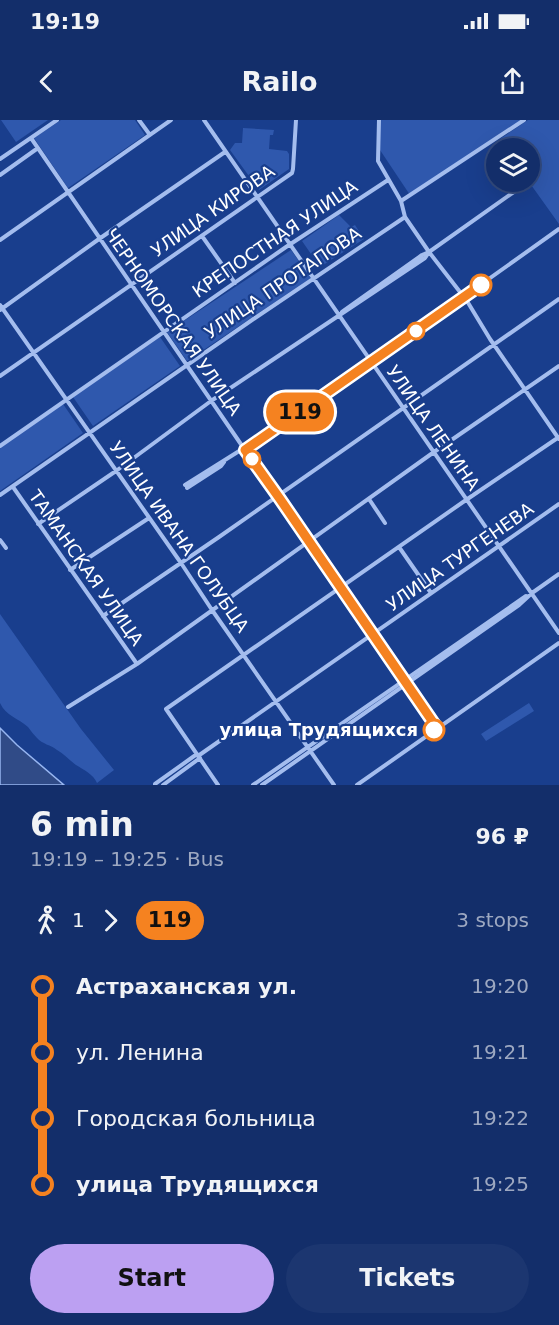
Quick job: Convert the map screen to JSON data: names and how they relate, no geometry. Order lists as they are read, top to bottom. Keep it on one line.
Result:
{"streets":{"street":["УЛИЦА КИРОВА","КРЕПОСТНАЯ УЛИЦА","УЛИЦА ПРОТАПОВА","ЧЕРНОМОРСКАЯ УЛИЦА","УЛИЦА ЛЕНИНА","УЛИЦА ИВАНА ГОЛУБЦА","УЛИЦА ТУРГЕНЕВА","ТАМАНСКАЯ УЛИЦА"]},"crossings":[["УЛИЦА КИРОВА","ЧЕРНОМОРСКАЯ УЛИЦА"],["УЛИЦА КИРОВА","УЛИЦА ЛЕНИНА"],["УЛИЦА КИРОВА","УЛИЦА ИВАНА ГОЛУБЦА"],["КРЕПОСТНАЯ УЛИЦА","ЧЕРНОМОРСКАЯ УЛИЦА"],["КРЕПОСТНАЯ УЛИЦА","УЛИЦА ЛЕНИНА"],["КРЕПОСТНАЯ УЛИЦА","УЛИЦА ИВАНА ГОЛУБЦА"],["УЛИЦА ПРОТАПОВА","ЧЕРНОМОРСКАЯ УЛИЦА"],["УЛИЦА ПРОТАПОВА","УЛИЦА ЛЕНИНА"],["УЛИЦА ПРОТАПОВА","УЛИЦА ИВАНА ГОЛУБЦА"],["УЛИЦА ПРОТАПОВА","ТАМАНСКАЯ УЛИЦА"],["ЧЕРНОМОРСКАЯ УЛИЦА","УЛИЦА ТУРГЕНЕВА"],["УЛИЦА ЛЕНИНА","УЛИЦА ТУРГЕНЕВА"],["УЛИЦА ИВАНА ГОЛУБЦА","УЛИЦА ТУРГЕНЕВА"]],"places":["улица Трудящихся"],"lines":["bus line 119"],"page":{"status":"19:19","header":"Railo","on_map":"119","heading":["6 min","19:19 – 19:25 · Bus","96 ₽"],"legs":["1","119","3 stops"],"list":[{"name":"Астраханская ул.","value":"19:20"},{"name":"ул. Ленина","value":"19:21"},{"name":"Городская больница","value":"19:22"},{"name":"улица Трудящихся","value":"19:25"}],"buttons":["Start","Tickets"]}}
